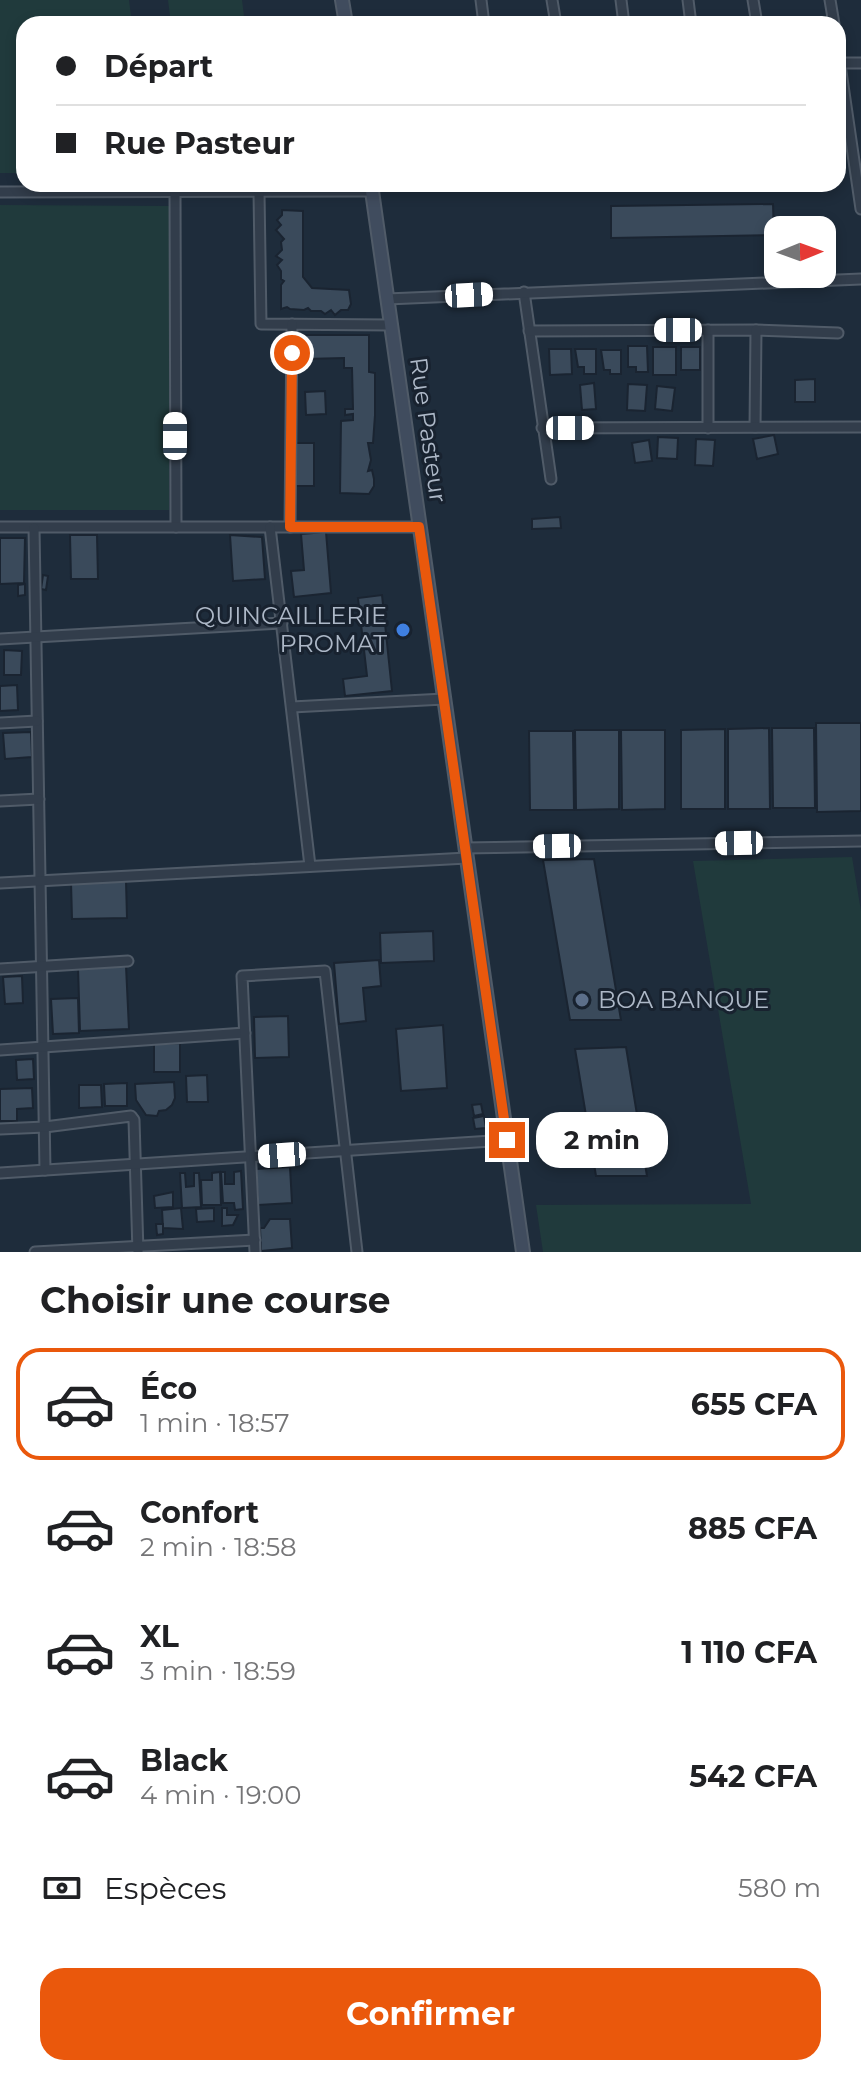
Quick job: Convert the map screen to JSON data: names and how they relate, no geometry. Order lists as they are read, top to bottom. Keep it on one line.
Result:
{"streets":{"main road":["Rue Pasteur"]},"places":["QUINCAILLERIE PROMAT","BOA BANQUE"],"north":"right","page":{"banner":["Départ","Rue Pasteur"],"bubble":"2 min","heading":"Choisir une course","list":[{"name":"Éco","note":"1 min · 18:57","value":"655 CFA"},{"name":"Confort","note":"2 min · 18:58","value":"885 CFA"},{"name":"XL","note":"3 min · 18:59","value":"1 110 CFA"},{"name":"Black","note":"4 min · 19:00","value":"542 CFA"}],"pay":["Espèces","580 m"],"buttons":"Confirmer"}}
